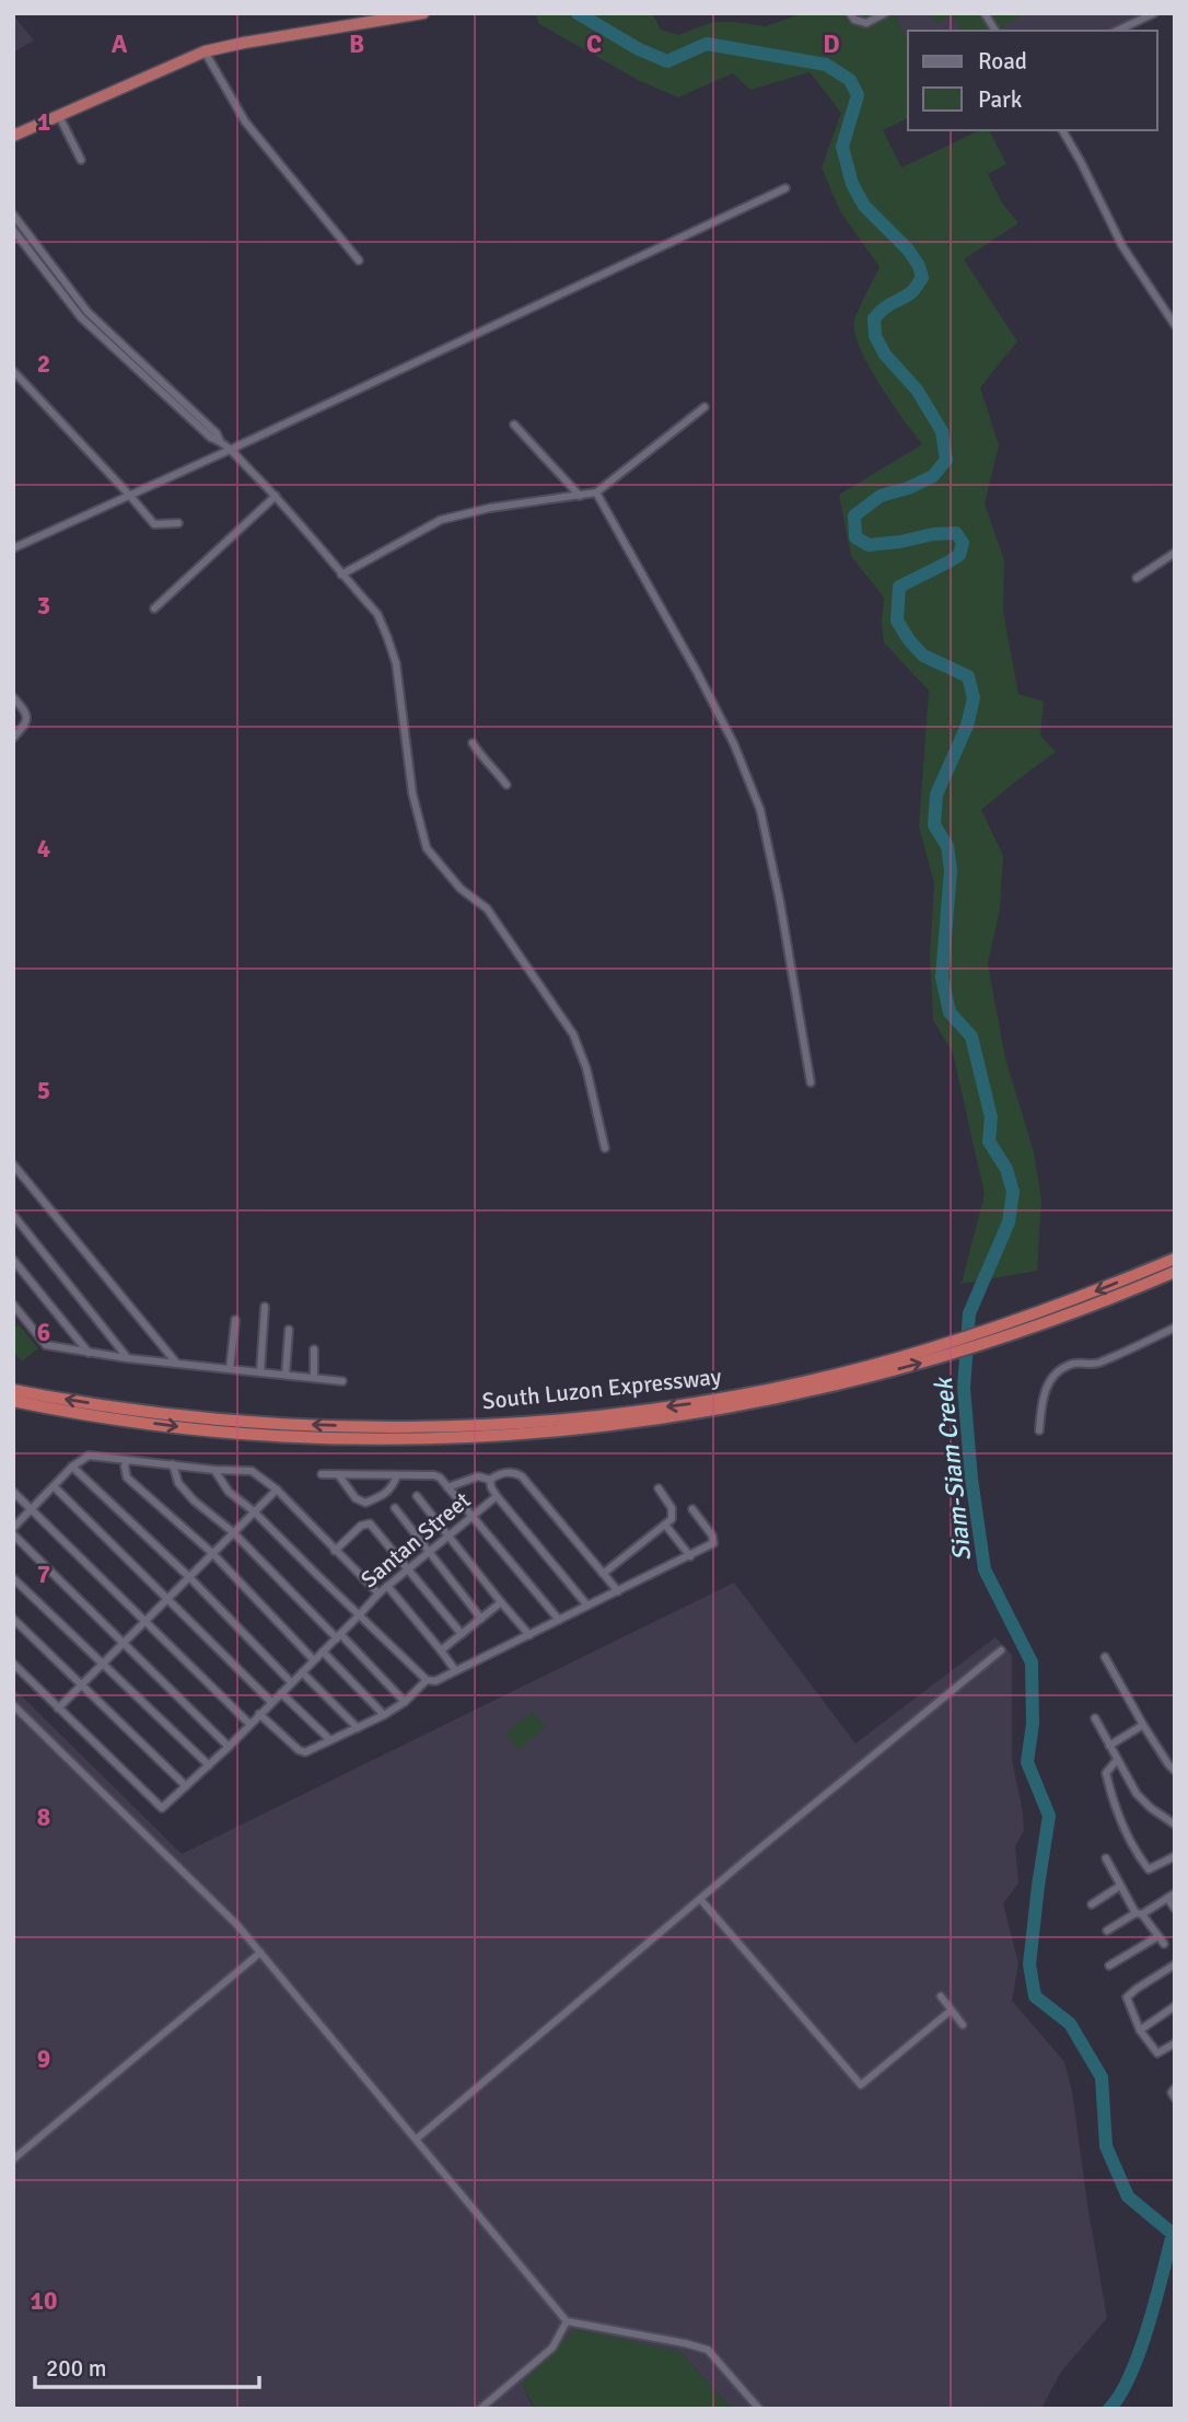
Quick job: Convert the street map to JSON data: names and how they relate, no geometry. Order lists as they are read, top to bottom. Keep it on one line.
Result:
{"streets":{"highway":["South Luzon Expressway"],"street":["Santan Street"]},"water":["Siam-Siam Creek"],"legend":["Road","Park"],"scale_bar":"200 m","grid":{"columns":["A","B","C","D"],"rows":["1","2","3","4","5","6","7","8","9","10"]}}
